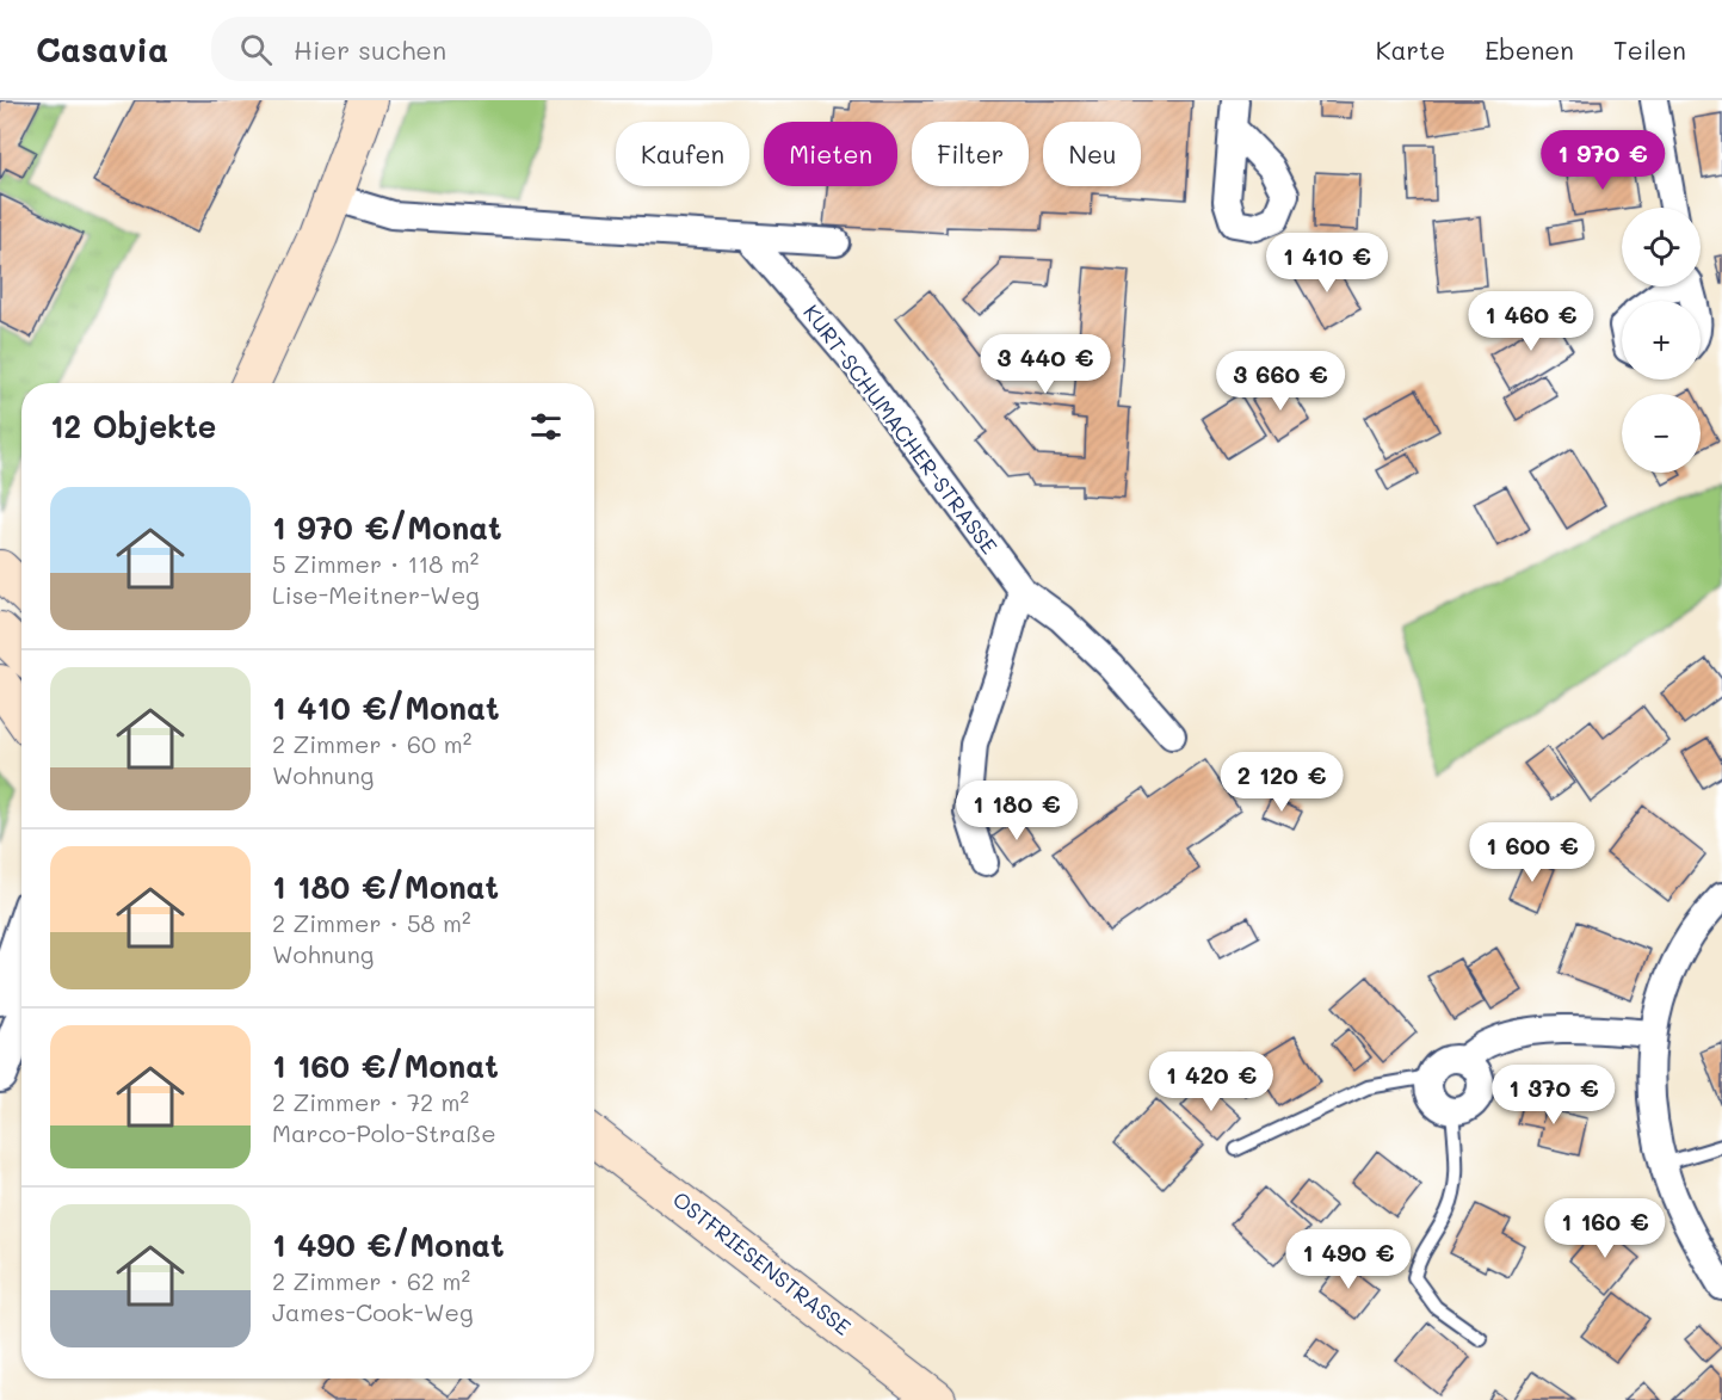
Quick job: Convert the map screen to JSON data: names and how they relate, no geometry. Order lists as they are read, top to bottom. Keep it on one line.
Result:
{"streets":{"main road":["OSTFRIESENSTRASSE"],"street":["KURT-SCHUMACHER-STRASSE"]},"page":{"header":"Casavia","search":"Hier suchen","nav":["Karte","Ebenen","Teilen"],"chip":["Kaufen","Mieten","Filter","Neu"],"price":["1 970 €","1 410 €","1 460 €","3 440 €","3 660 €","2 120 €","1 180 €","1 600 €","1 420 €","1 370 €","1 160 €","1 490 €"],"map_buttons":["+","−"],"heading":"12 Objekte","list":[{"name":"1 970 €/Monat","note":"5 Zimmer · 118 m² · Lise-Meitner-Weg"},{"name":"1 410 €/Monat","note":"2 Zimmer · 60 m² · Wohnung"},{"name":"1 180 €/Monat","note":"2 Zimmer · 58 m² · Wohnung"},{"name":"1 160 €/Monat","note":"2 Zimmer · 72 m² · Marco-Polo-Straße"},{"name":"1 490 €/Monat","note":"2 Zimmer · 62 m² · James-Cook-Weg"}]}}
